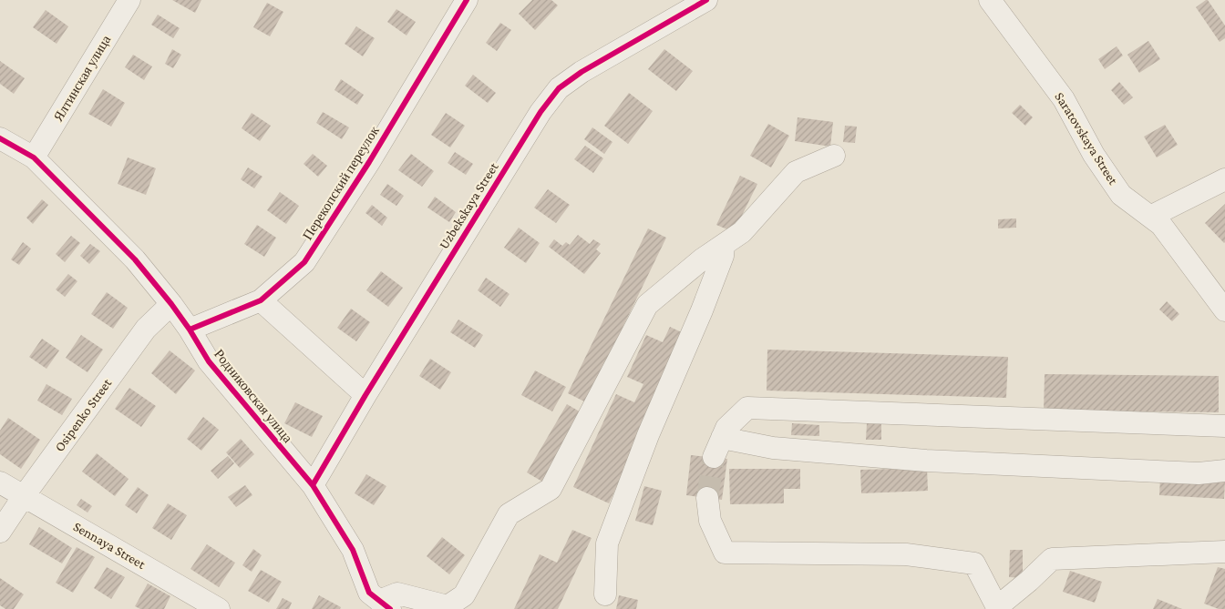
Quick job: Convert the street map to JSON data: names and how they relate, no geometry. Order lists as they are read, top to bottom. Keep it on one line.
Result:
{"streets":{"street":["Ялтинская улица","Saratovskaya Street","Перекопский переулок","Uzbekskaya Street","Родниковская улица","Osipenko Street","Sennaya Street"]},"crossings":[["Ялтинская улица","Родниковская улица"],["Перекопский переулок","Родниковская улица"],["Uzbekskaya Street","Родниковская улица"],["Родниковская улица","Osipenko Street"],["Osipenko Street","Sennaya Street"]]}
